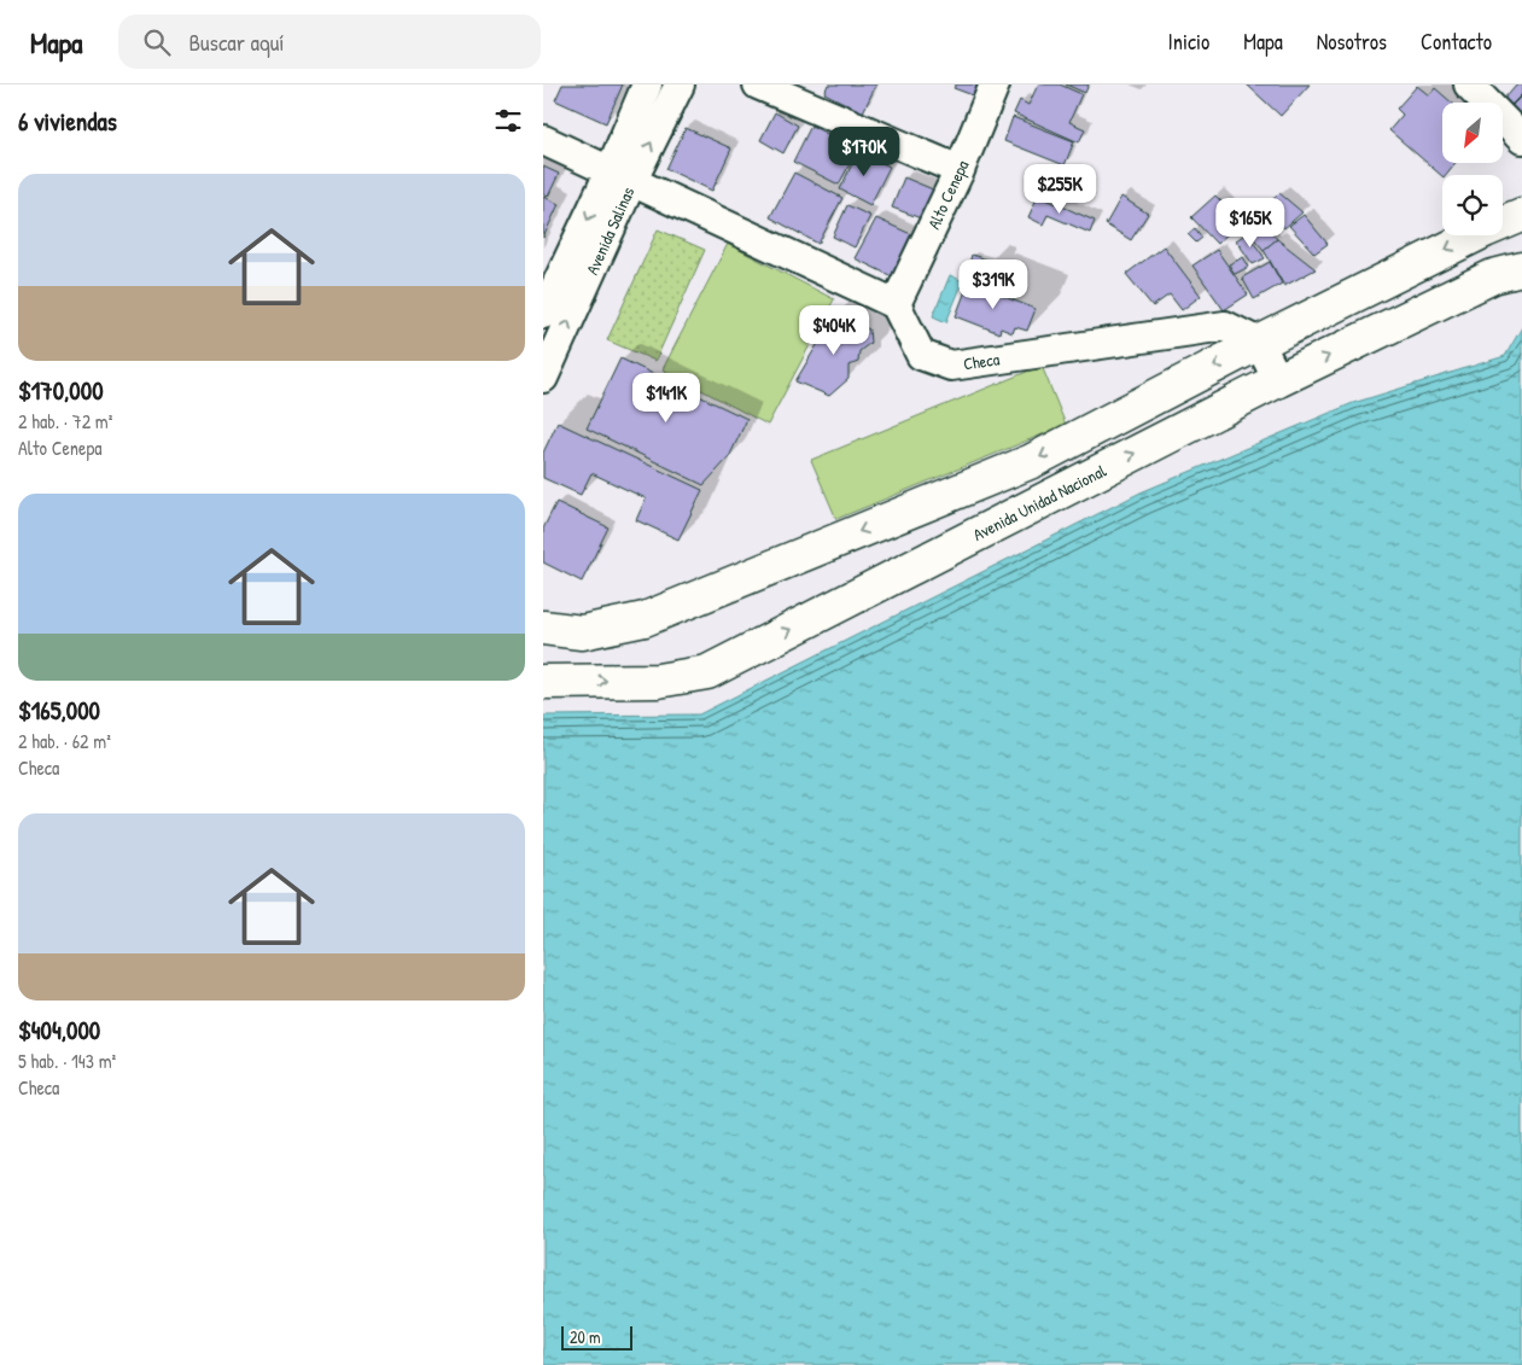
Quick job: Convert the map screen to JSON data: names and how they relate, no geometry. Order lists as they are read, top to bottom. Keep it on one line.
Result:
{"streets":{"main road":["Avenida Unidad Nacional"],"street":["Alto Cenepa","Avenida Salinas","Checa"]},"crossings":[["Alto Cenepa","Checa"]],"scale_bar":"20 m","north":"bottom left","page":{"header":"Mapa","search":"Buscar aquí","nav":["Inicio","Mapa","Nosotros","Contacto"],"heading":"6 viviendas","price":["$170K","$255K","$165K","$319K","$404K","$141K"],"list":[{"name":"$170,000","note":"2 hab. · 72 m² · Alto Cenepa"},{"name":"$165,000","note":"2 hab. · 62 m² · Checa"},{"name":"$404,000","note":"5 hab. · 143 m² · Checa"}],"scale":"20 m"}}
